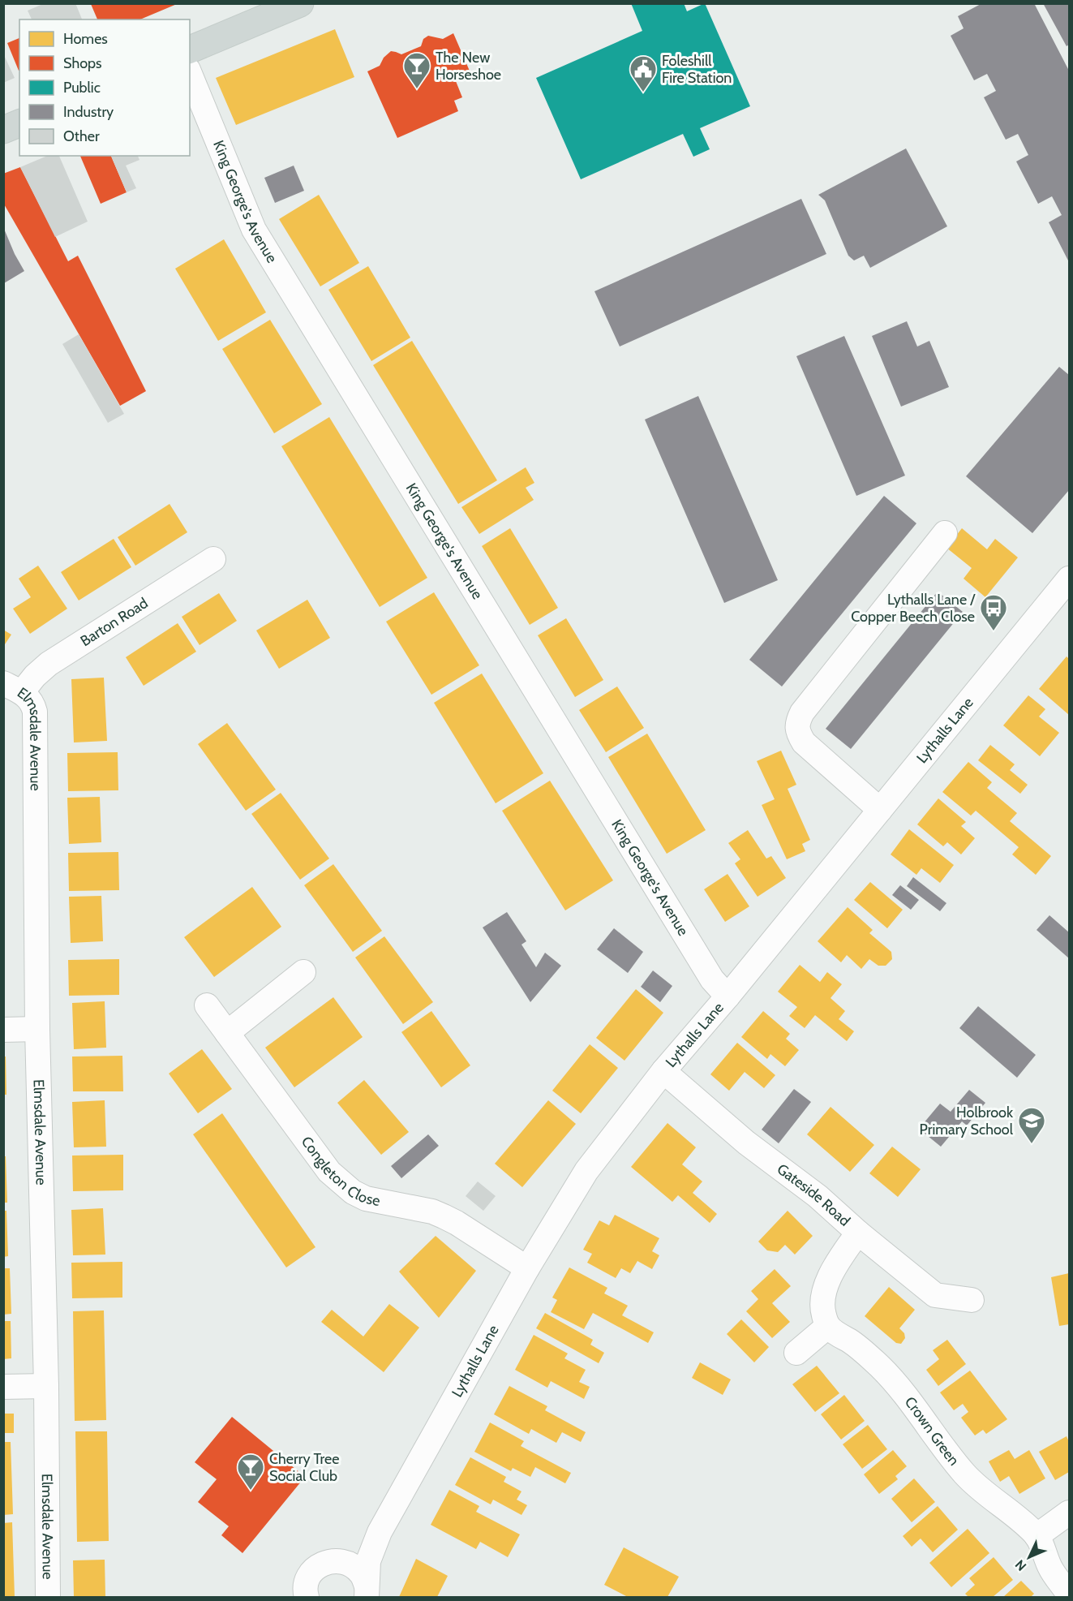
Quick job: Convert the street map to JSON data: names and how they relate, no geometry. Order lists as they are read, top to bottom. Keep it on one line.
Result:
{"streets":{"street":["King George's Avenue","Barton Road","Lythalls Lane","Elmsdale Avenue","Congleton Close","Gateside Road","Crown Green"]},"crossings":[["King George's Avenue","Lythalls Lane"],["Barton Road","Elmsdale Avenue"],["Lythalls Lane","Congleton Close"],["Lythalls Lane","Gateside Road"]],"places":{"bar":["The New Horseshoe","Cherry Tree Social Club"],"public building":["Foleshill Fire Station"],"bus stop":["Lythalls Lane / Copper Beech Close"],"school or university":["Holbrook Primary School"]},"legend":["Homes","Shops","Public","Industry","Other"],"north":"bottom left"}
